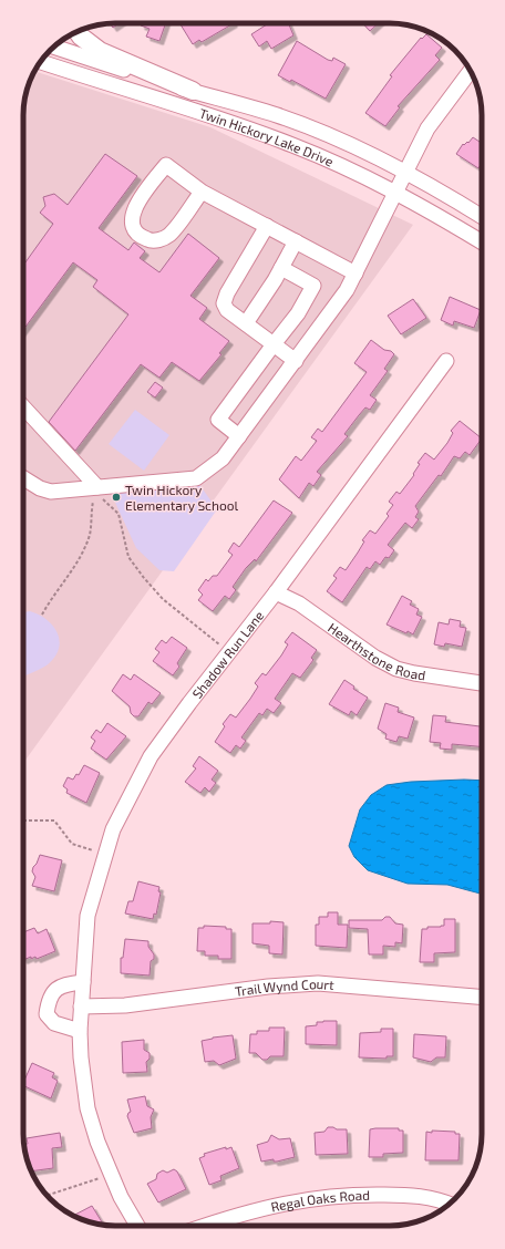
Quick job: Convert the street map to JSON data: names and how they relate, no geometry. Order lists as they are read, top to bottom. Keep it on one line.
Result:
{"streets":{"street":["Twin Hickory Lake Drive","Hearthstone Road","Shadow Run Lane","Trail Wynd Court","Regal Oaks Road"]},"crossings":[["Hearthstone Road","Shadow Run Lane"],["Shadow Run Lane","Trail Wynd Court"]],"places":["Twin Hickory Elementary School"]}
